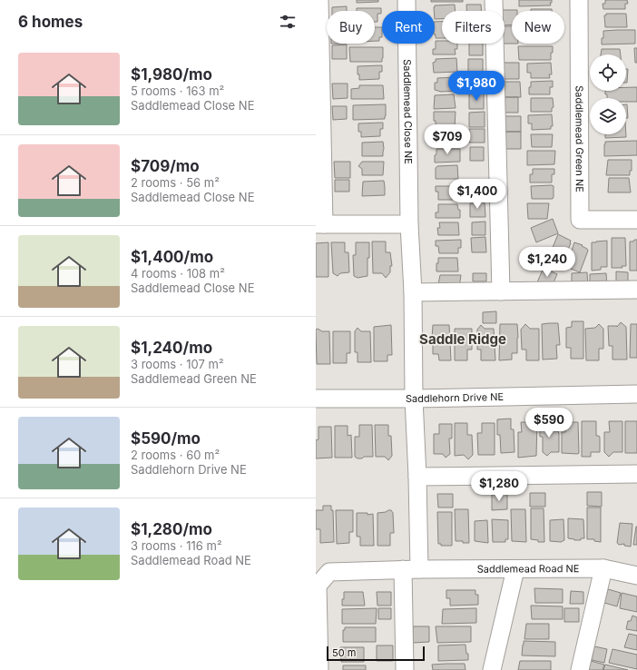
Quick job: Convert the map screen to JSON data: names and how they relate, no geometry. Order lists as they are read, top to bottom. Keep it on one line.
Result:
{"streets":{"street":["Saddlemead Close NE","Saddlemead Green NE","Saddlehorn Drive NE","Saddlemead Road NE"]},"crossings":[["Saddlemead Close NE","Saddlehorn Drive NE"]],"districts":["Saddle Ridge"],"scale_bar":"50 m","page":{"heading":"6 homes","chip":["Buy","Rent","Filters","New"],"list":[{"name":"$1,980/mo","note":"5 rooms · 163 m² · Saddlemead Close NE"},{"name":"$709/mo","note":"2 rooms · 56 m² · Saddlemead Close NE"},{"name":"$1,400/mo","note":"4 rooms · 108 m² · Saddlemead Close NE"},{"name":"$1,240/mo","note":"3 rooms · 107 m² · Saddlemead Green NE"},{"name":"$590/mo","note":"2 rooms · 60 m² · Saddlehorn Drive NE"},{"name":"$1,280/mo","note":"3 rooms · 116 m² · Saddlemead Road NE"}],"price":["$1,980","$709","$1,400","$1,240","$590","$1,280"],"scale":"50 m"}}
